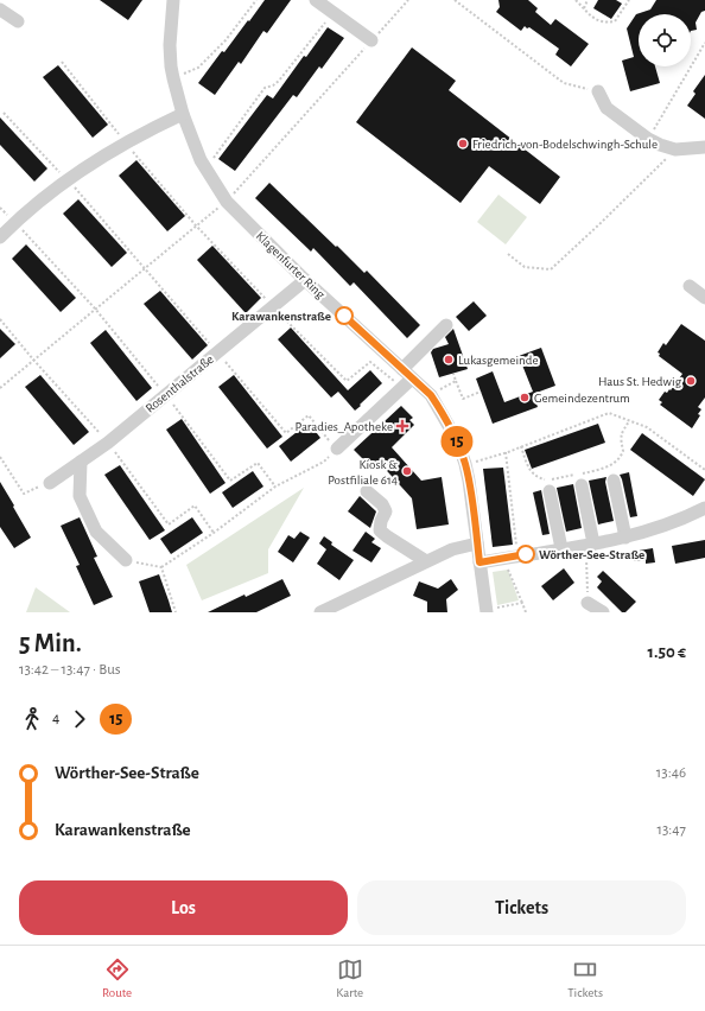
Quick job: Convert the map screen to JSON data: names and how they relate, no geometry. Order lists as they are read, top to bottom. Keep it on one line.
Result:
{"streets":{"street":["Klagenfurter Ring","Rosenthalstraße"]},"crossings":[["Klagenfurter Ring","Rosenthalstraße"]],"places":{"other":["Friedrich-von-Bodelschwingh-Schule","Karawankenstraße","Lukasgemeinde","Haus St. Hedwig","Gemeindezentrum","Kiosk & Postfiliale 614","Wörther-See-Straße"],"health":["Paradies_Apotheke"]},"lines":["bus line 15"],"page":{"on_map":"15","heading":["5 Min.","13:42 – 13:47 · Bus","1.50 €"],"legs":["4","15"],"list":[{"name":"Wörther-See-Straße","value":"13:46"},{"name":"Karawankenstraße","value":"13:47"}],"buttons":["Los","Tickets"],"tabs":["Route","Karte","Tickets"]}}
